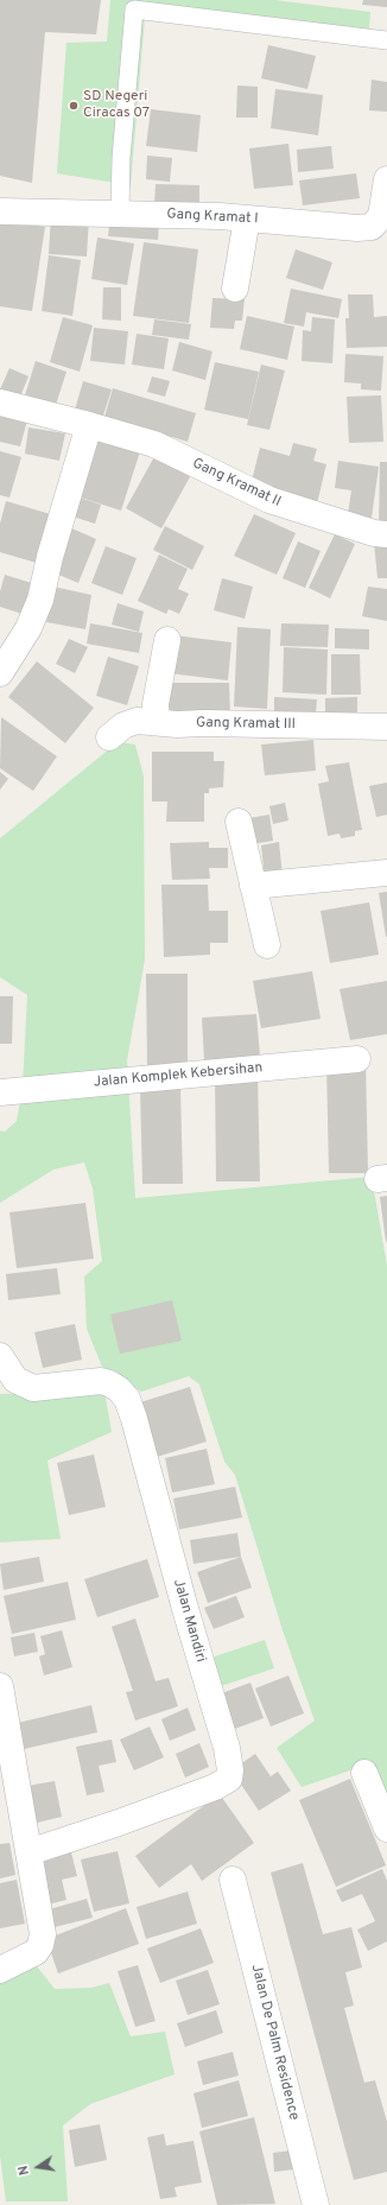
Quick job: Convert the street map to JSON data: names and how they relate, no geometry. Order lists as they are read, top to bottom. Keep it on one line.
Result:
{"streets":{"street":["Gang Kramat I","Gang Kramat II","Gang Kramat III","Jalan Komplek Kebersihan","Jalan Mandiri","Jalan De Palm Residence"]},"places":["SD Negeri Ciracas 07"],"north":"left"}
